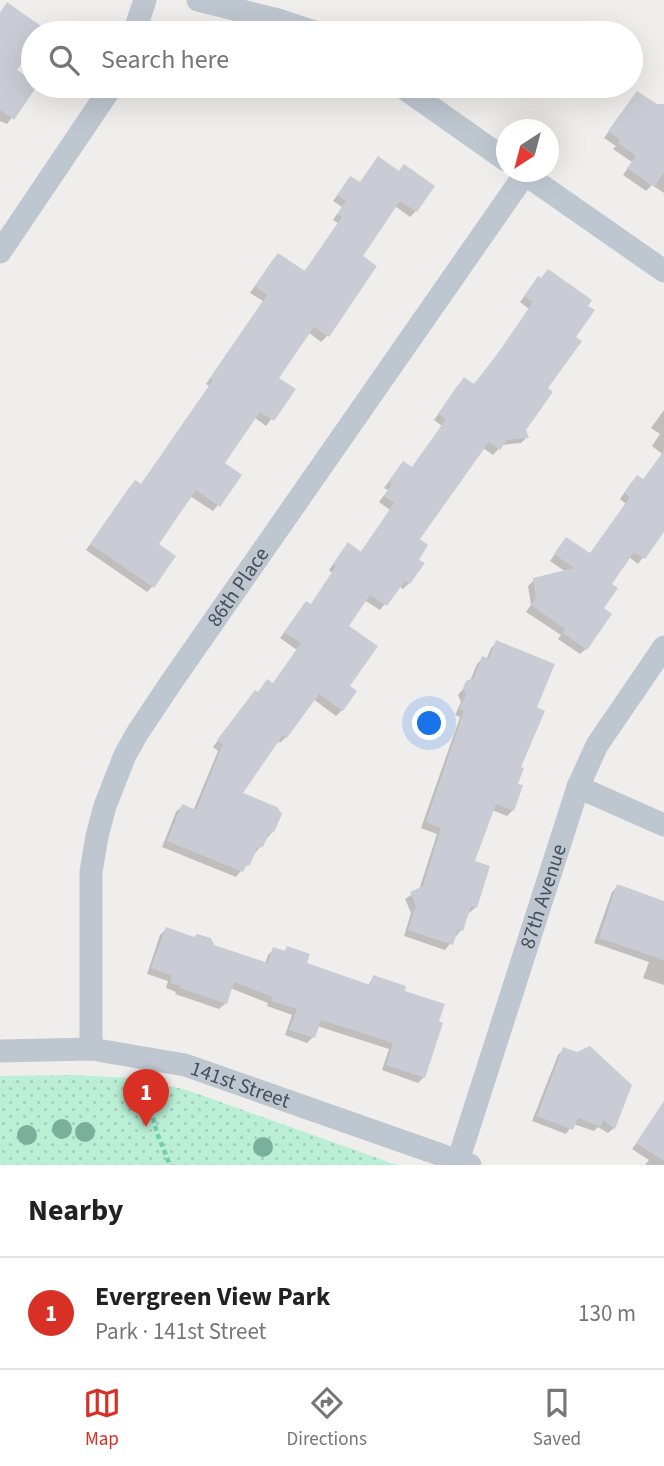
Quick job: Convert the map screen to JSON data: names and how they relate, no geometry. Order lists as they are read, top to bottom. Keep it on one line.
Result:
{"streets":{"street":["86th Place","87th Avenue","141st Street"]},"crossings":[["86th Place","141st Street"],["87th Avenue","141st Street"]],"north":"bottom left","page":{"search":"Search here","pins":"1","heading":"Nearby","list":[{"mark":"1","name":"Evergreen View Park","note":"Park · 141st Street","value":"130 m"}],"nav":["Map","Directions","Saved"]}}
